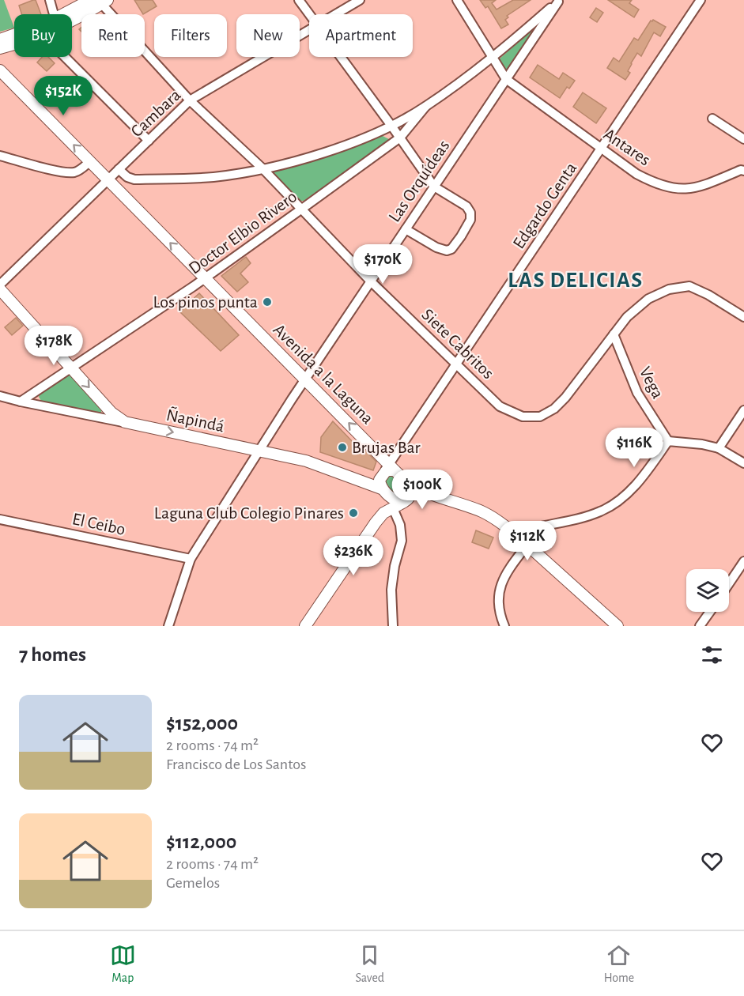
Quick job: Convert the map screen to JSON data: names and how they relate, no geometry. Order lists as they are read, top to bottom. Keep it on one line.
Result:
{"streets":{"street":["Cambara","Antares","Las Orquídeas","Edgardo Genta","Doctor Elbio Rivero","Siete Cabritos","Avenida a la Laguna","Vega","Ñapindá","El Ceibo"]},"crossings":[["Cambara","Siete Cabritos"],["Cambara","Avenida a la Laguna"],["Antares","Las Orquídeas"],["Antares","Edgardo Genta"],["Las Orquídeas","Siete Cabritos"],["Las Orquídeas","Avenida a la Laguna"],["Las Orquídeas","Ñapindá"],["Las Orquídeas","El Ceibo"],["Edgardo Genta","Siete Cabritos"],["Edgardo Genta","Avenida a la Laguna"],["Edgardo Genta","Ñapindá"],["Doctor Elbio Rivero","Siete Cabritos"],["Doctor Elbio Rivero","Avenida a la Laguna"],["Doctor Elbio Rivero","Ñapindá"],["Siete Cabritos","Vega"],["Avenida a la Laguna","Ñapindá"]],"one_way":["Avenida a la Laguna"],"districts":["LAS DELICIAS"],"places":["Los pinos punta","Brujas Bar","Laguna Club Colegio Pinares"],"page":{"chip":["Buy","Rent","Filters","New","Apartment"],"price":["$152K","$170K","$178K","$116K","$100K","$112K","$236K"],"heading":"7 homes","list":[{"name":"$152,000","note":"2 rooms · 74 m² · Francisco de Los Santos"},{"name":"$112,000","note":"2 rooms · 74 m² · Gemelos"}],"tabs":["Map","Saved","Home"]}}
